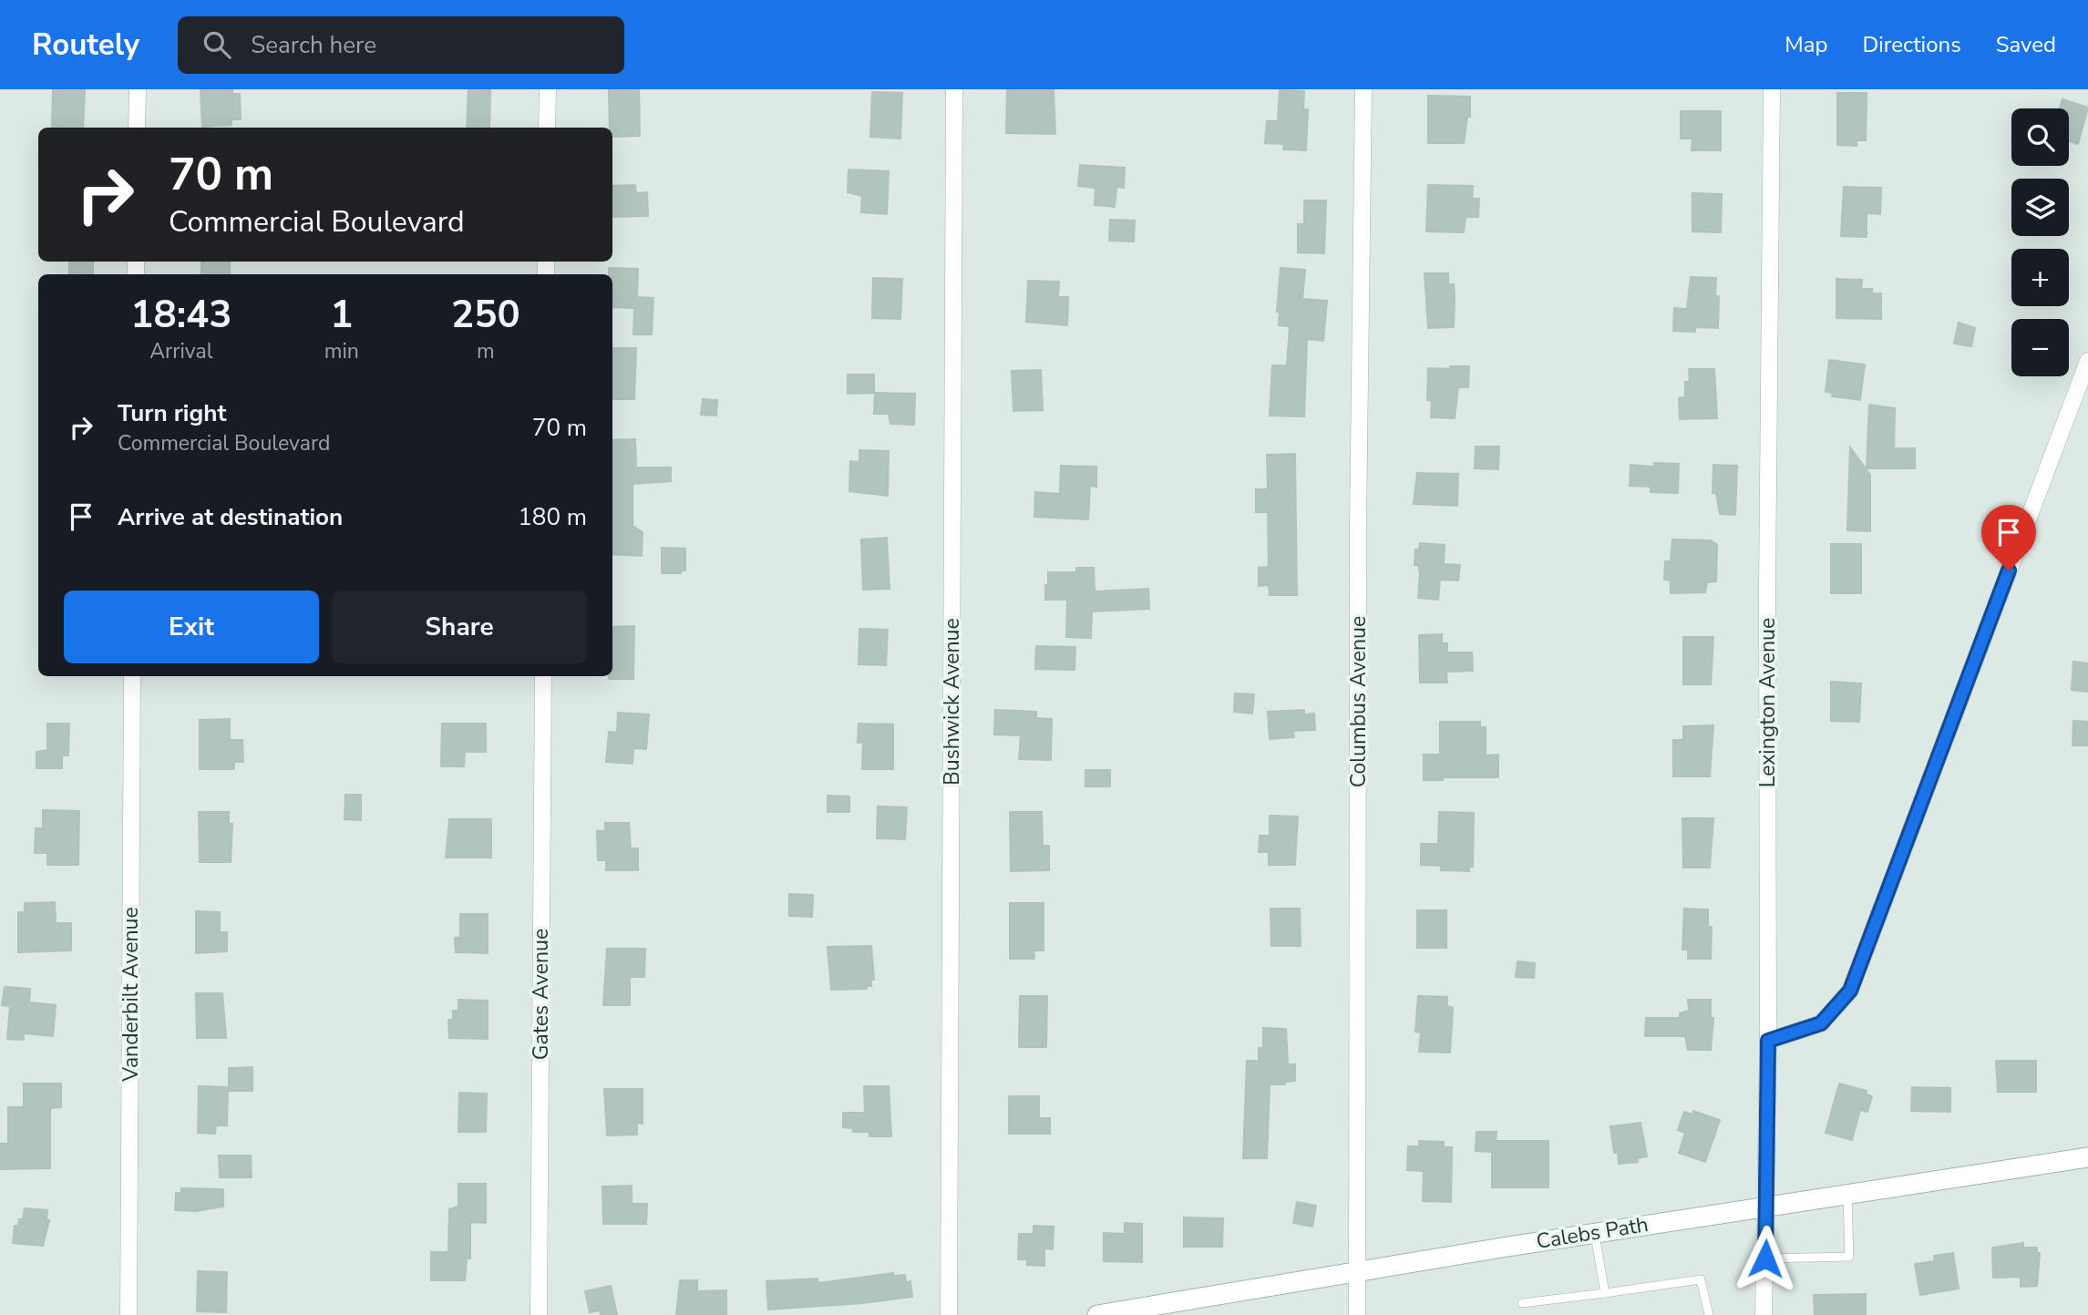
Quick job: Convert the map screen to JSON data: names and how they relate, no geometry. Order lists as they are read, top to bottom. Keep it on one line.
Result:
{"streets":{"street":["Bushwick Avenue","Columbus Avenue","Lexington Avenue","Vanderbilt Avenue","Gates Avenue","Calebs Path"]},"crossings":[["Columbus Avenue","Calebs Path"],["Lexington Avenue","Calebs Path"]],"page":{"header":"Routely","search":"Search here","nav":["Map","Directions","Saved"],"map_buttons":["+","−"],"turn":["70 m","Commercial Boulevard"],"eta":["18:43","Arrival","1","min","250","m"],"list":[{"name":"Turn right","note":"Commercial Boulevard","value":"70 m"},{"name":"Arrive at destination","value":"180 m"}],"buttons":["Exit","Share"]}}
